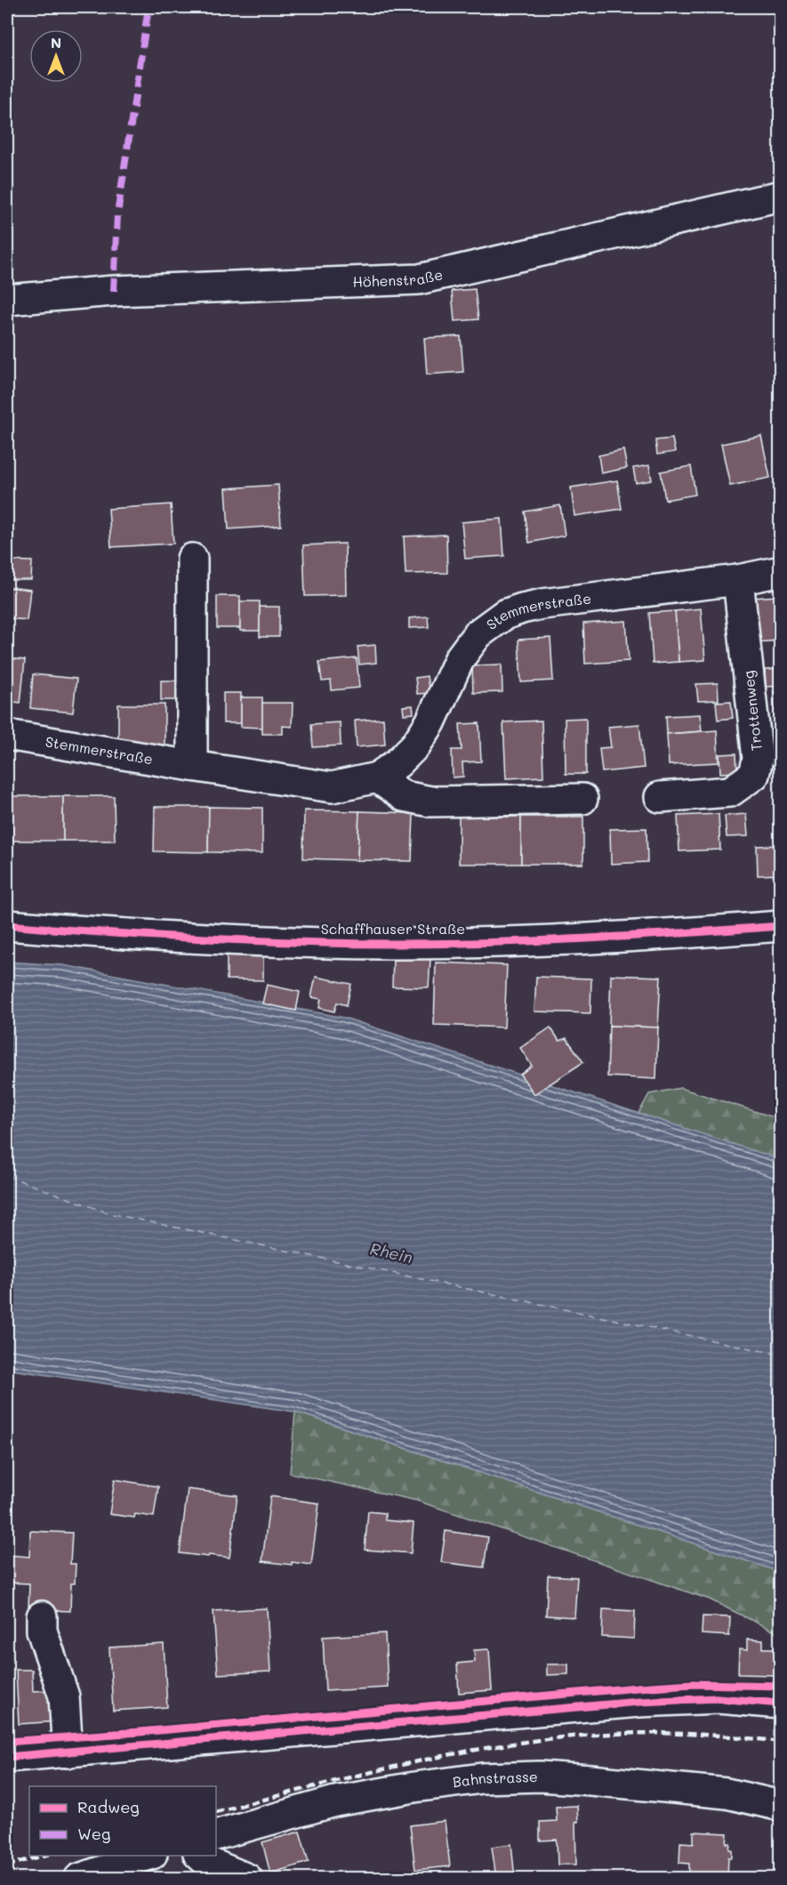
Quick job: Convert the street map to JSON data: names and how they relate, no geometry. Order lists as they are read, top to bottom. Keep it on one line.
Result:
{"streets":{"street":["Höhenstraße","Stemmerstraße","Trottenweg","Schaffhauser Straße","Bahnstrasse"]},"crossings":[["Stemmerstraße","Trottenweg"]],"water":["Rhein"],"legend":["Radweg","Weg"],"north":"top"}
